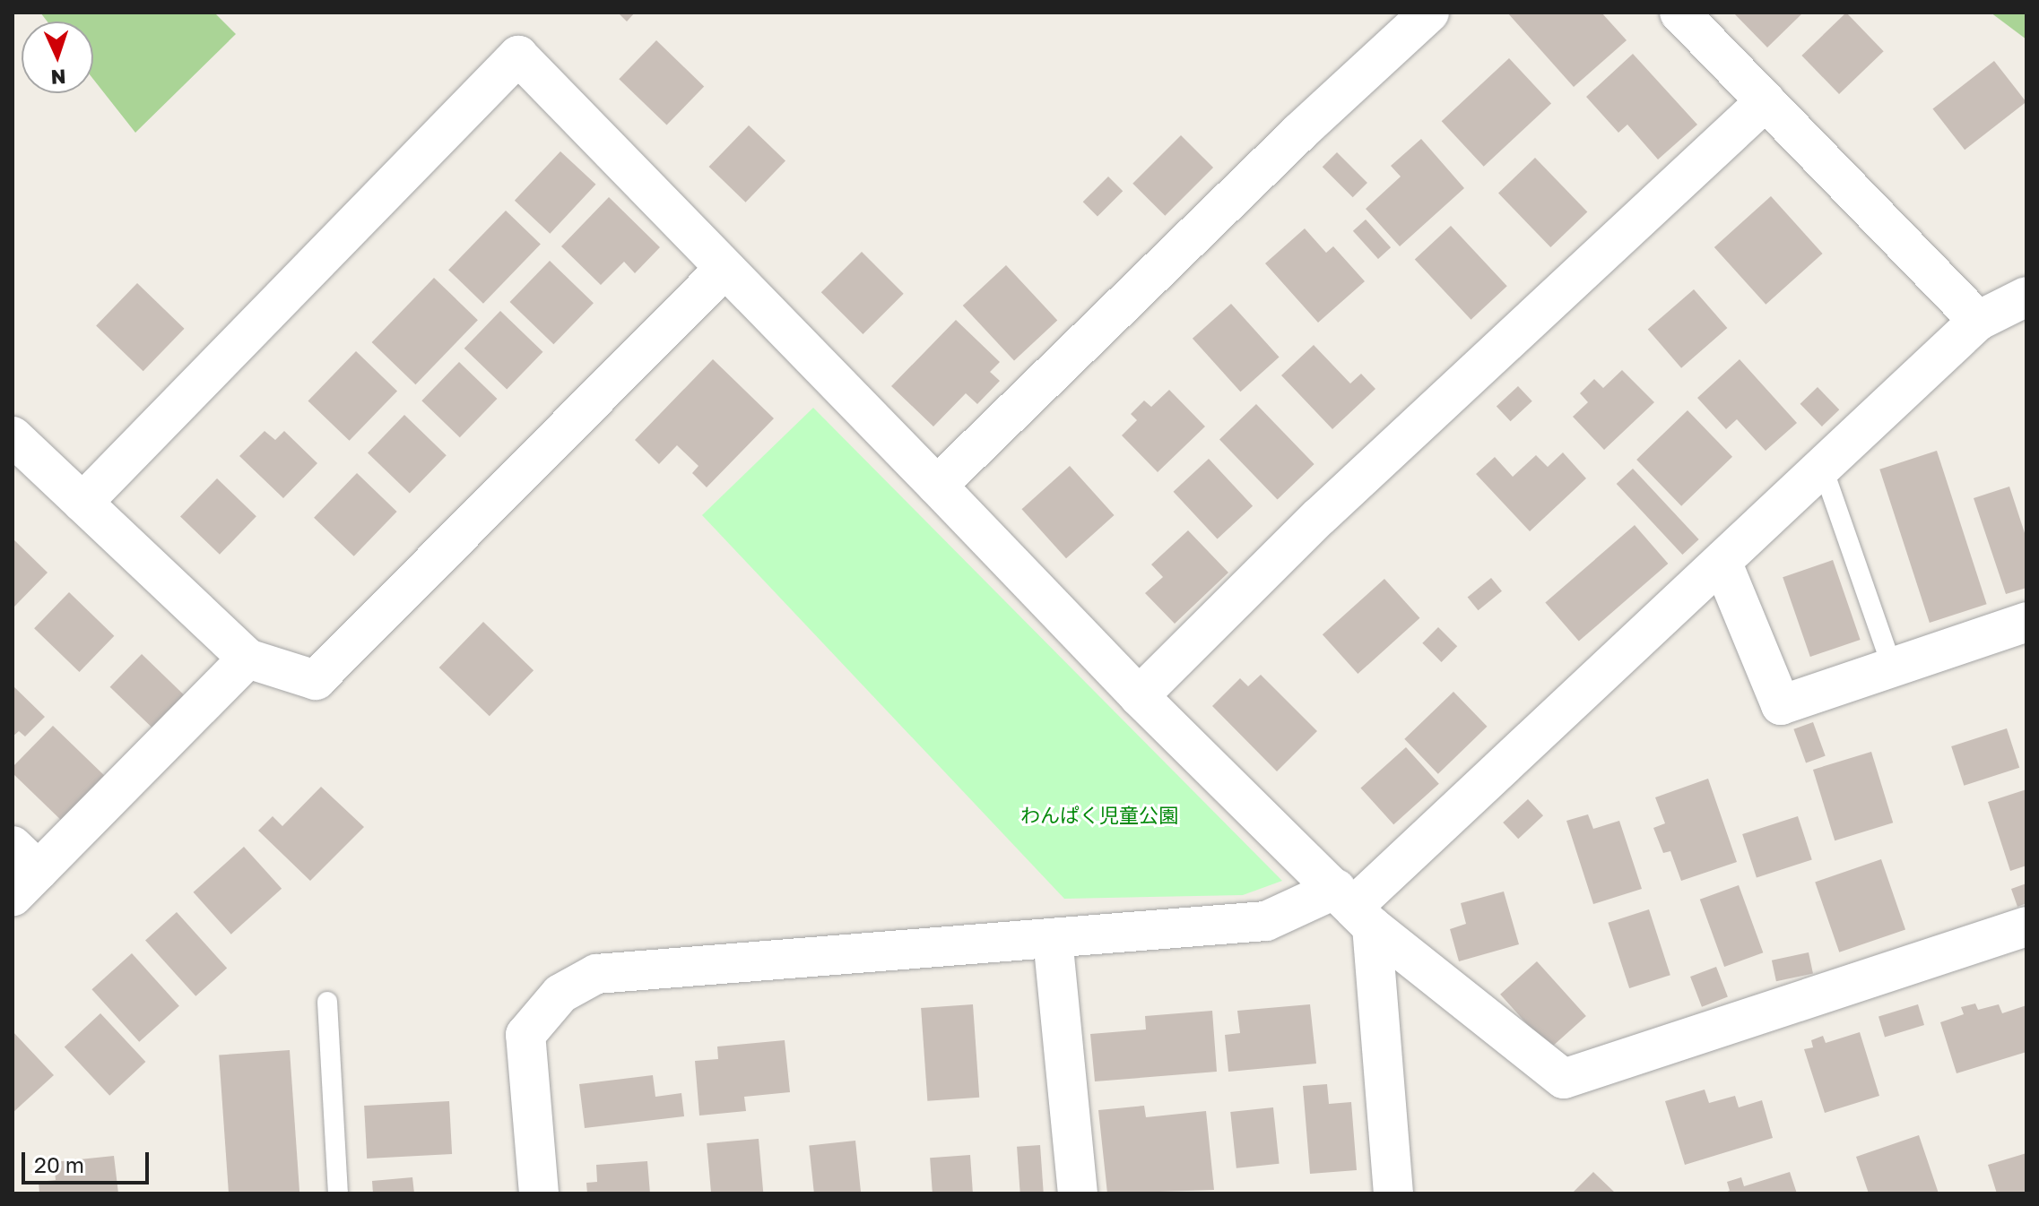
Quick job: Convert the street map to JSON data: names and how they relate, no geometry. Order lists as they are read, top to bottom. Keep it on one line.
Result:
{"parks":["わんぱく児童公園"],"scale_bar":"20 m","north":"bottom"}
